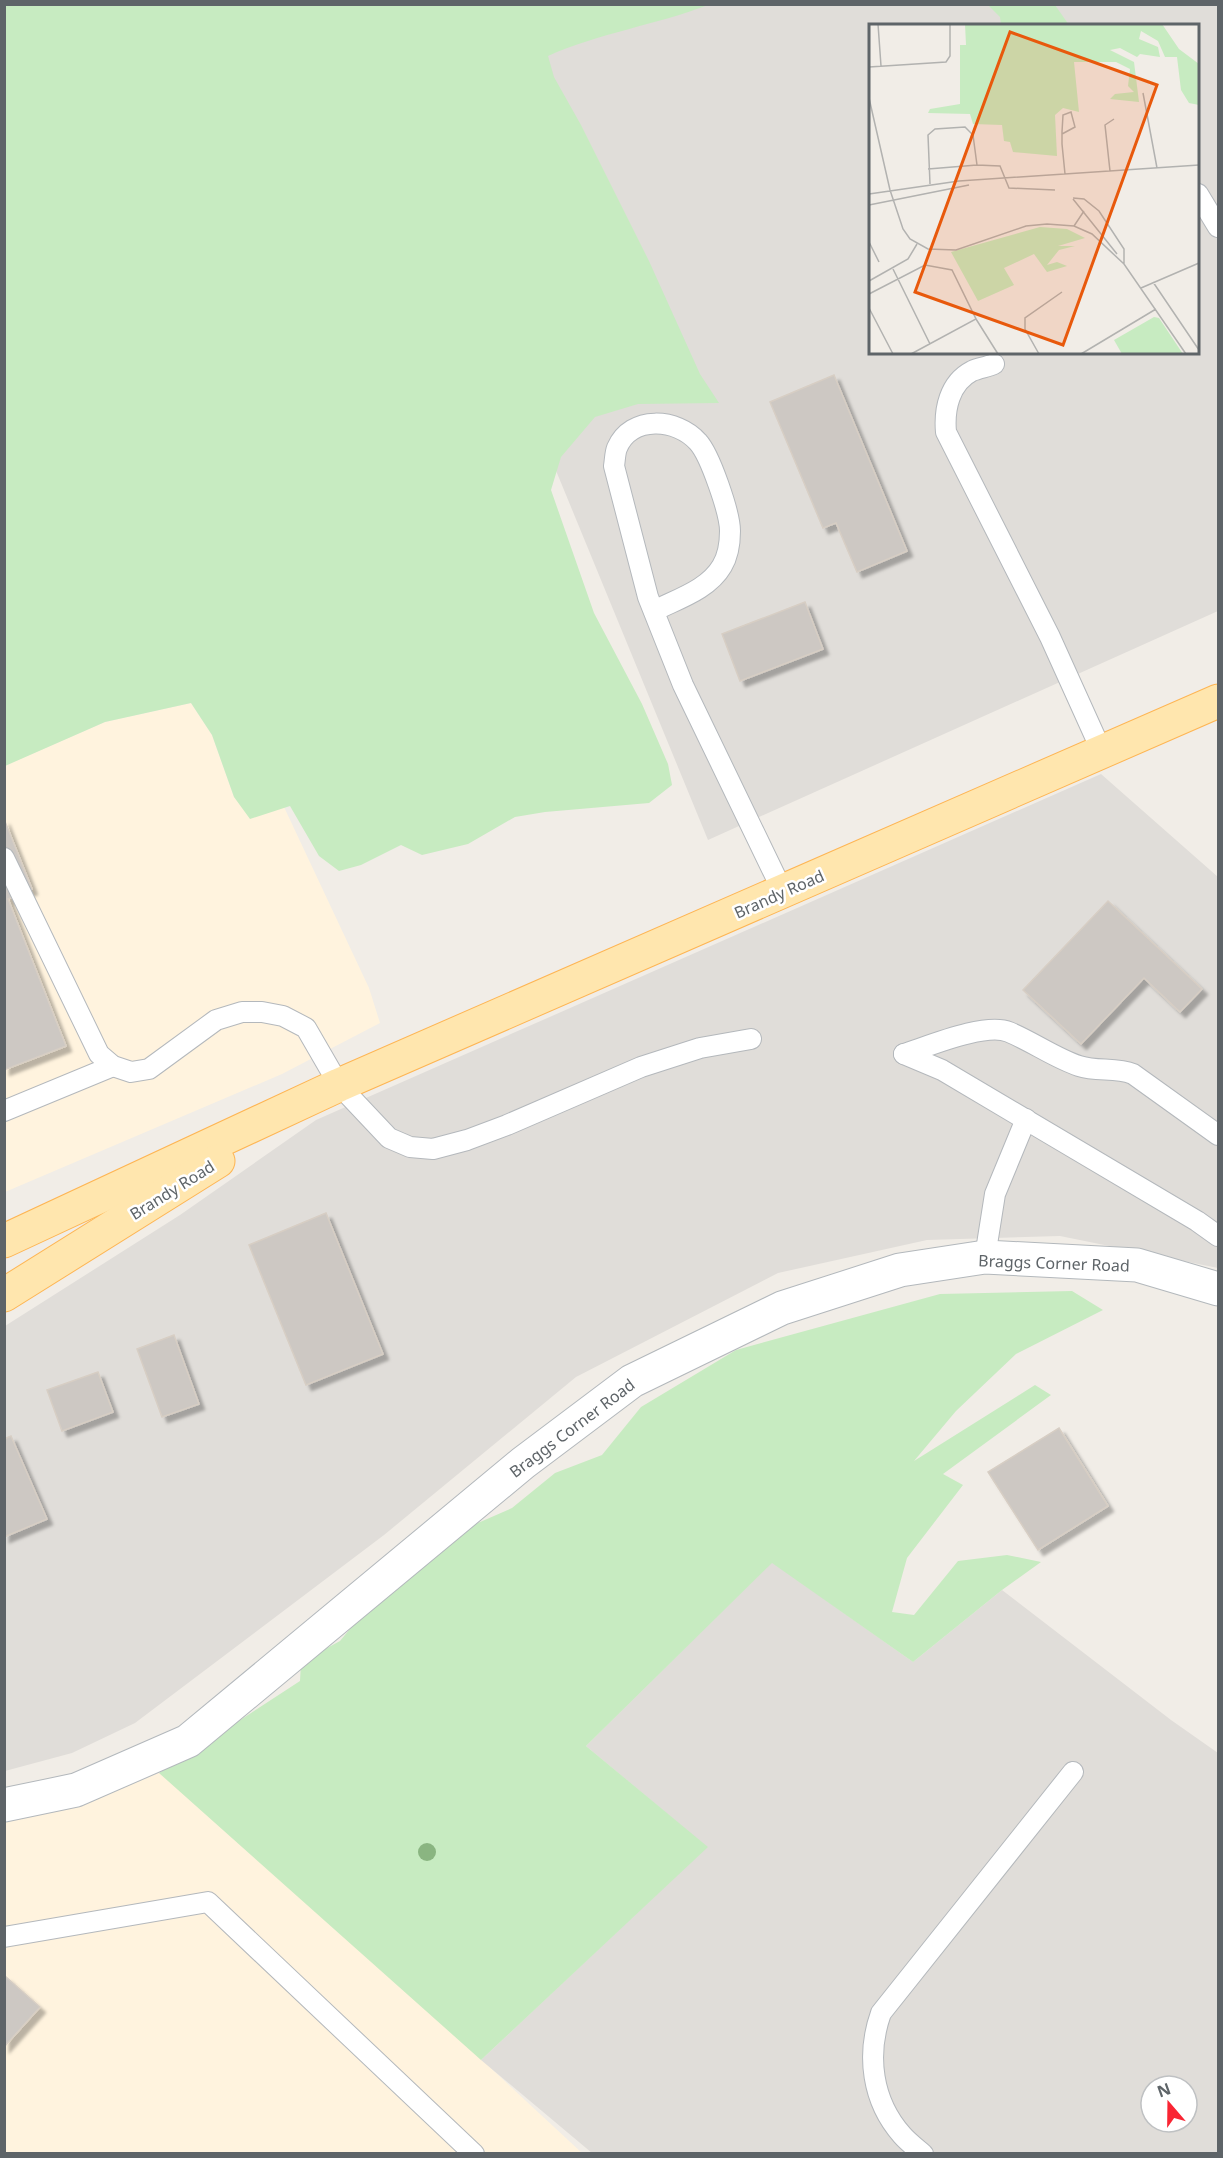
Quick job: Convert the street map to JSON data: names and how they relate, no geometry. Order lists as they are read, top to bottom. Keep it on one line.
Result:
{"streets":{"main road":["Brandy Road","Braggs Corner Road"]},"north":"top"}
